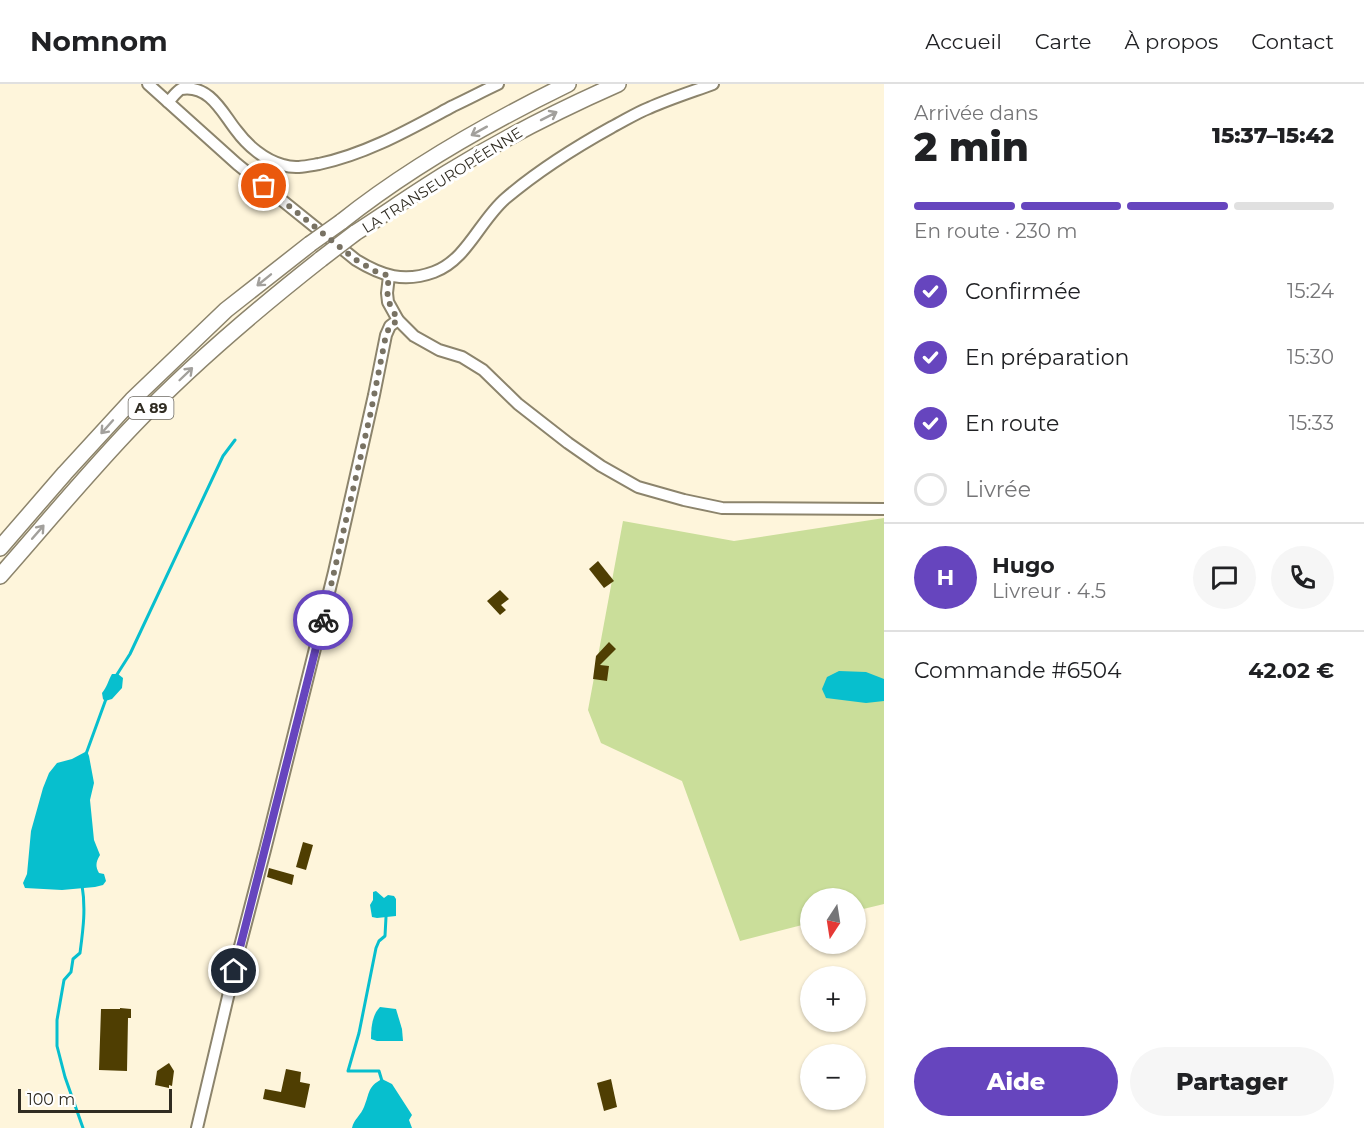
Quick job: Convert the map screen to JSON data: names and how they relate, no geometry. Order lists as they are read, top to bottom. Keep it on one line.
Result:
{"streets":{"highway":["LA TRANSEUROPÉENNE","A 89"]},"scale_bar":"100 m","north":"bottom","page":{"header":"Nomnom","nav":["Accueil","Carte","À propos","Contact"],"heading":["2 min","Arrivée dans","15:37–15:42"],"panel":["Hugo","Livreur · 4.5","Commande #6504","42.02 €"],"bar":"En route · 230 m","list":[["Confirmée","15:24"],["En préparation","15:30"],["En route","15:33"],"Livrée"],"round":"H","map_buttons":["+","−"],"buttons":["Aide","Partager"],"scale":"100 m"}}
